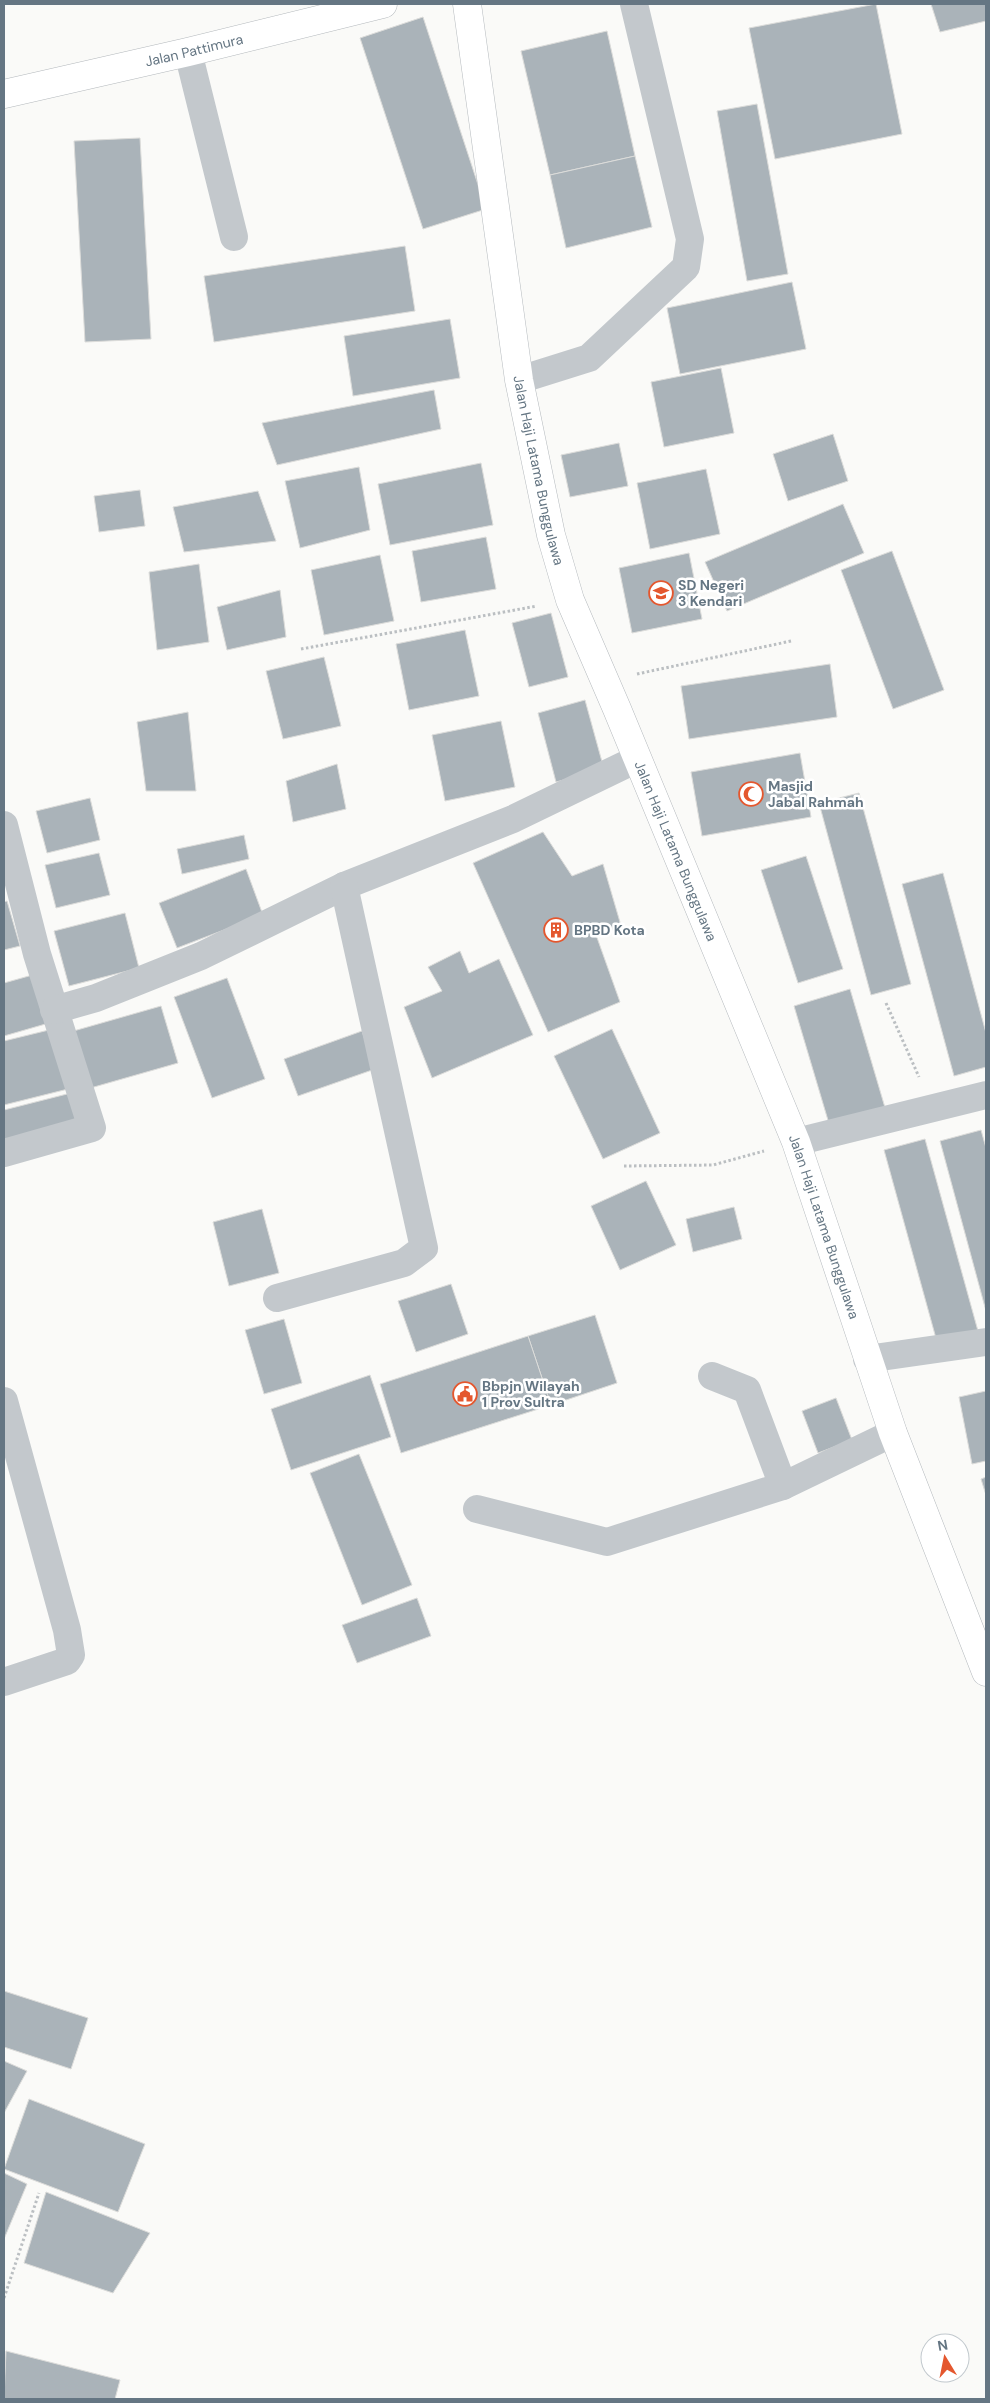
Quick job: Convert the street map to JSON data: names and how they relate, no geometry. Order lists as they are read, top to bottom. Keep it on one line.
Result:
{"streets":{"main road":["Jalan Pattimura","Jalan Haji Latama Bunggulawa"]},"places":{"school or university":["SD Negeri 3 Kendari"],"mosque":["Masjid Jabal Rahmah"],"building":["BPBD Kota"],"public building":["Bbpjn Wilayah 1 Prov Sultra"]},"north":"top"}
